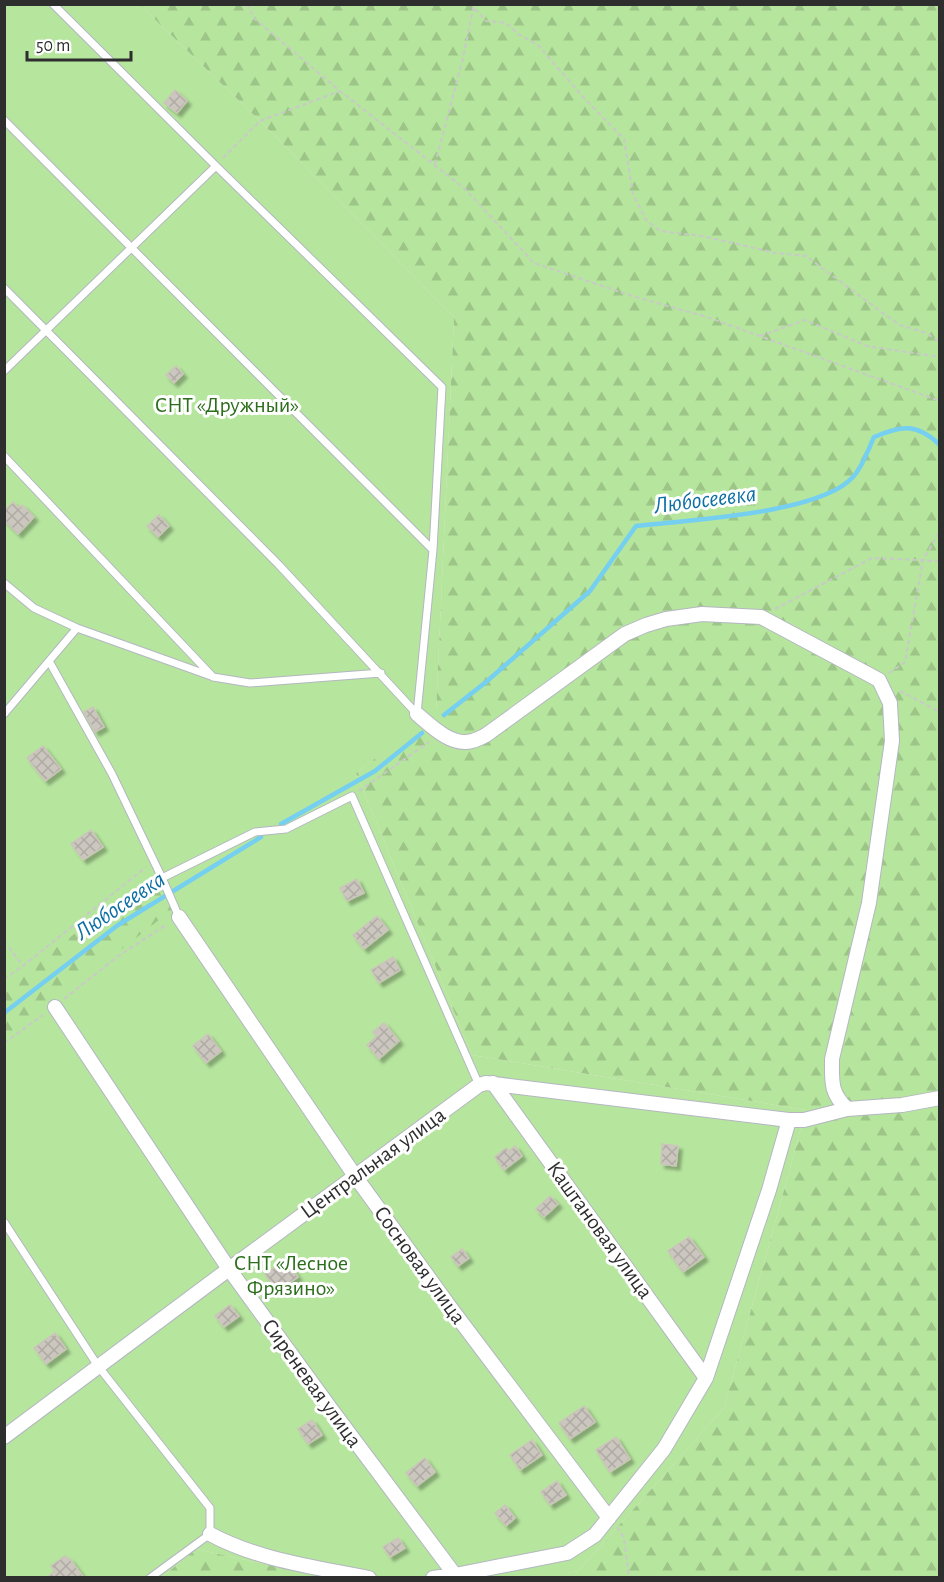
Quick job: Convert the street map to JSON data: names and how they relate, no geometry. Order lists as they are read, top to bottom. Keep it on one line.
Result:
{"streets":{"street":["Центральная улица","Каштановая улица","Сосновая улица","Сиреневая улица"]},"crossings":[["Центральная улица","Каштановая улица"],["Центральная улица","Сосновая улица"],["Центральная улица","Сиреневая улица"]],"water":["Любосеевка"],"parks":["СНТ «Дружный»","СНТ «Лесное Фрязино»"],"scale_bar":"50 m"}
